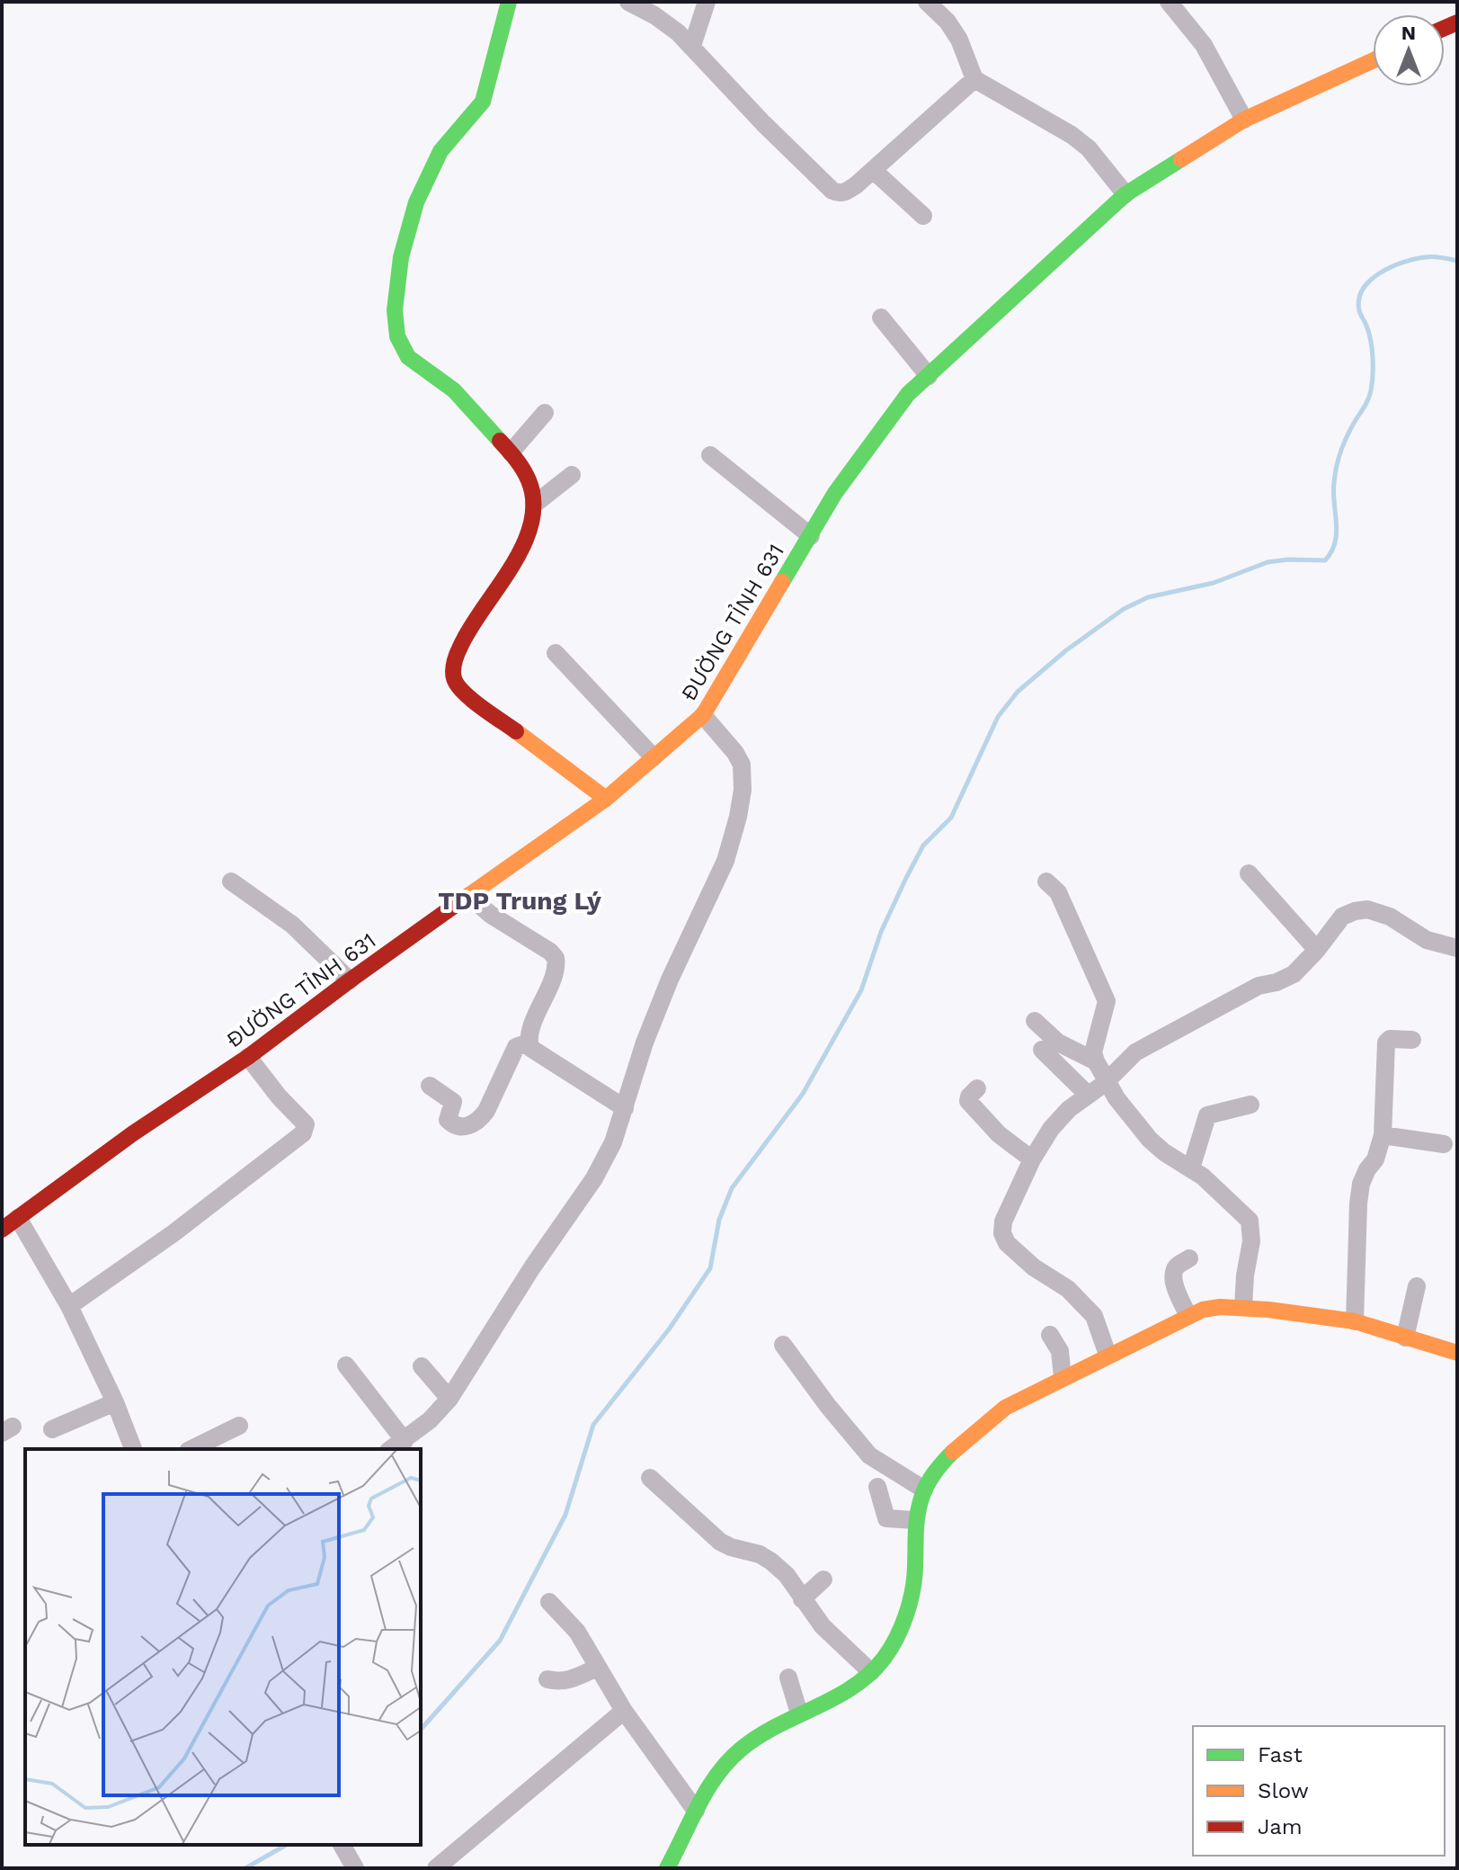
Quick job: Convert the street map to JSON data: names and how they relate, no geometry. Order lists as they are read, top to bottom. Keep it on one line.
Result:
{"streets":{"street":["ĐƯỜNG TỈNH 631"]},"districts":["TDP Trung Lý"],"legend":["Fast","Slow","Jam"],"north":"top"}
